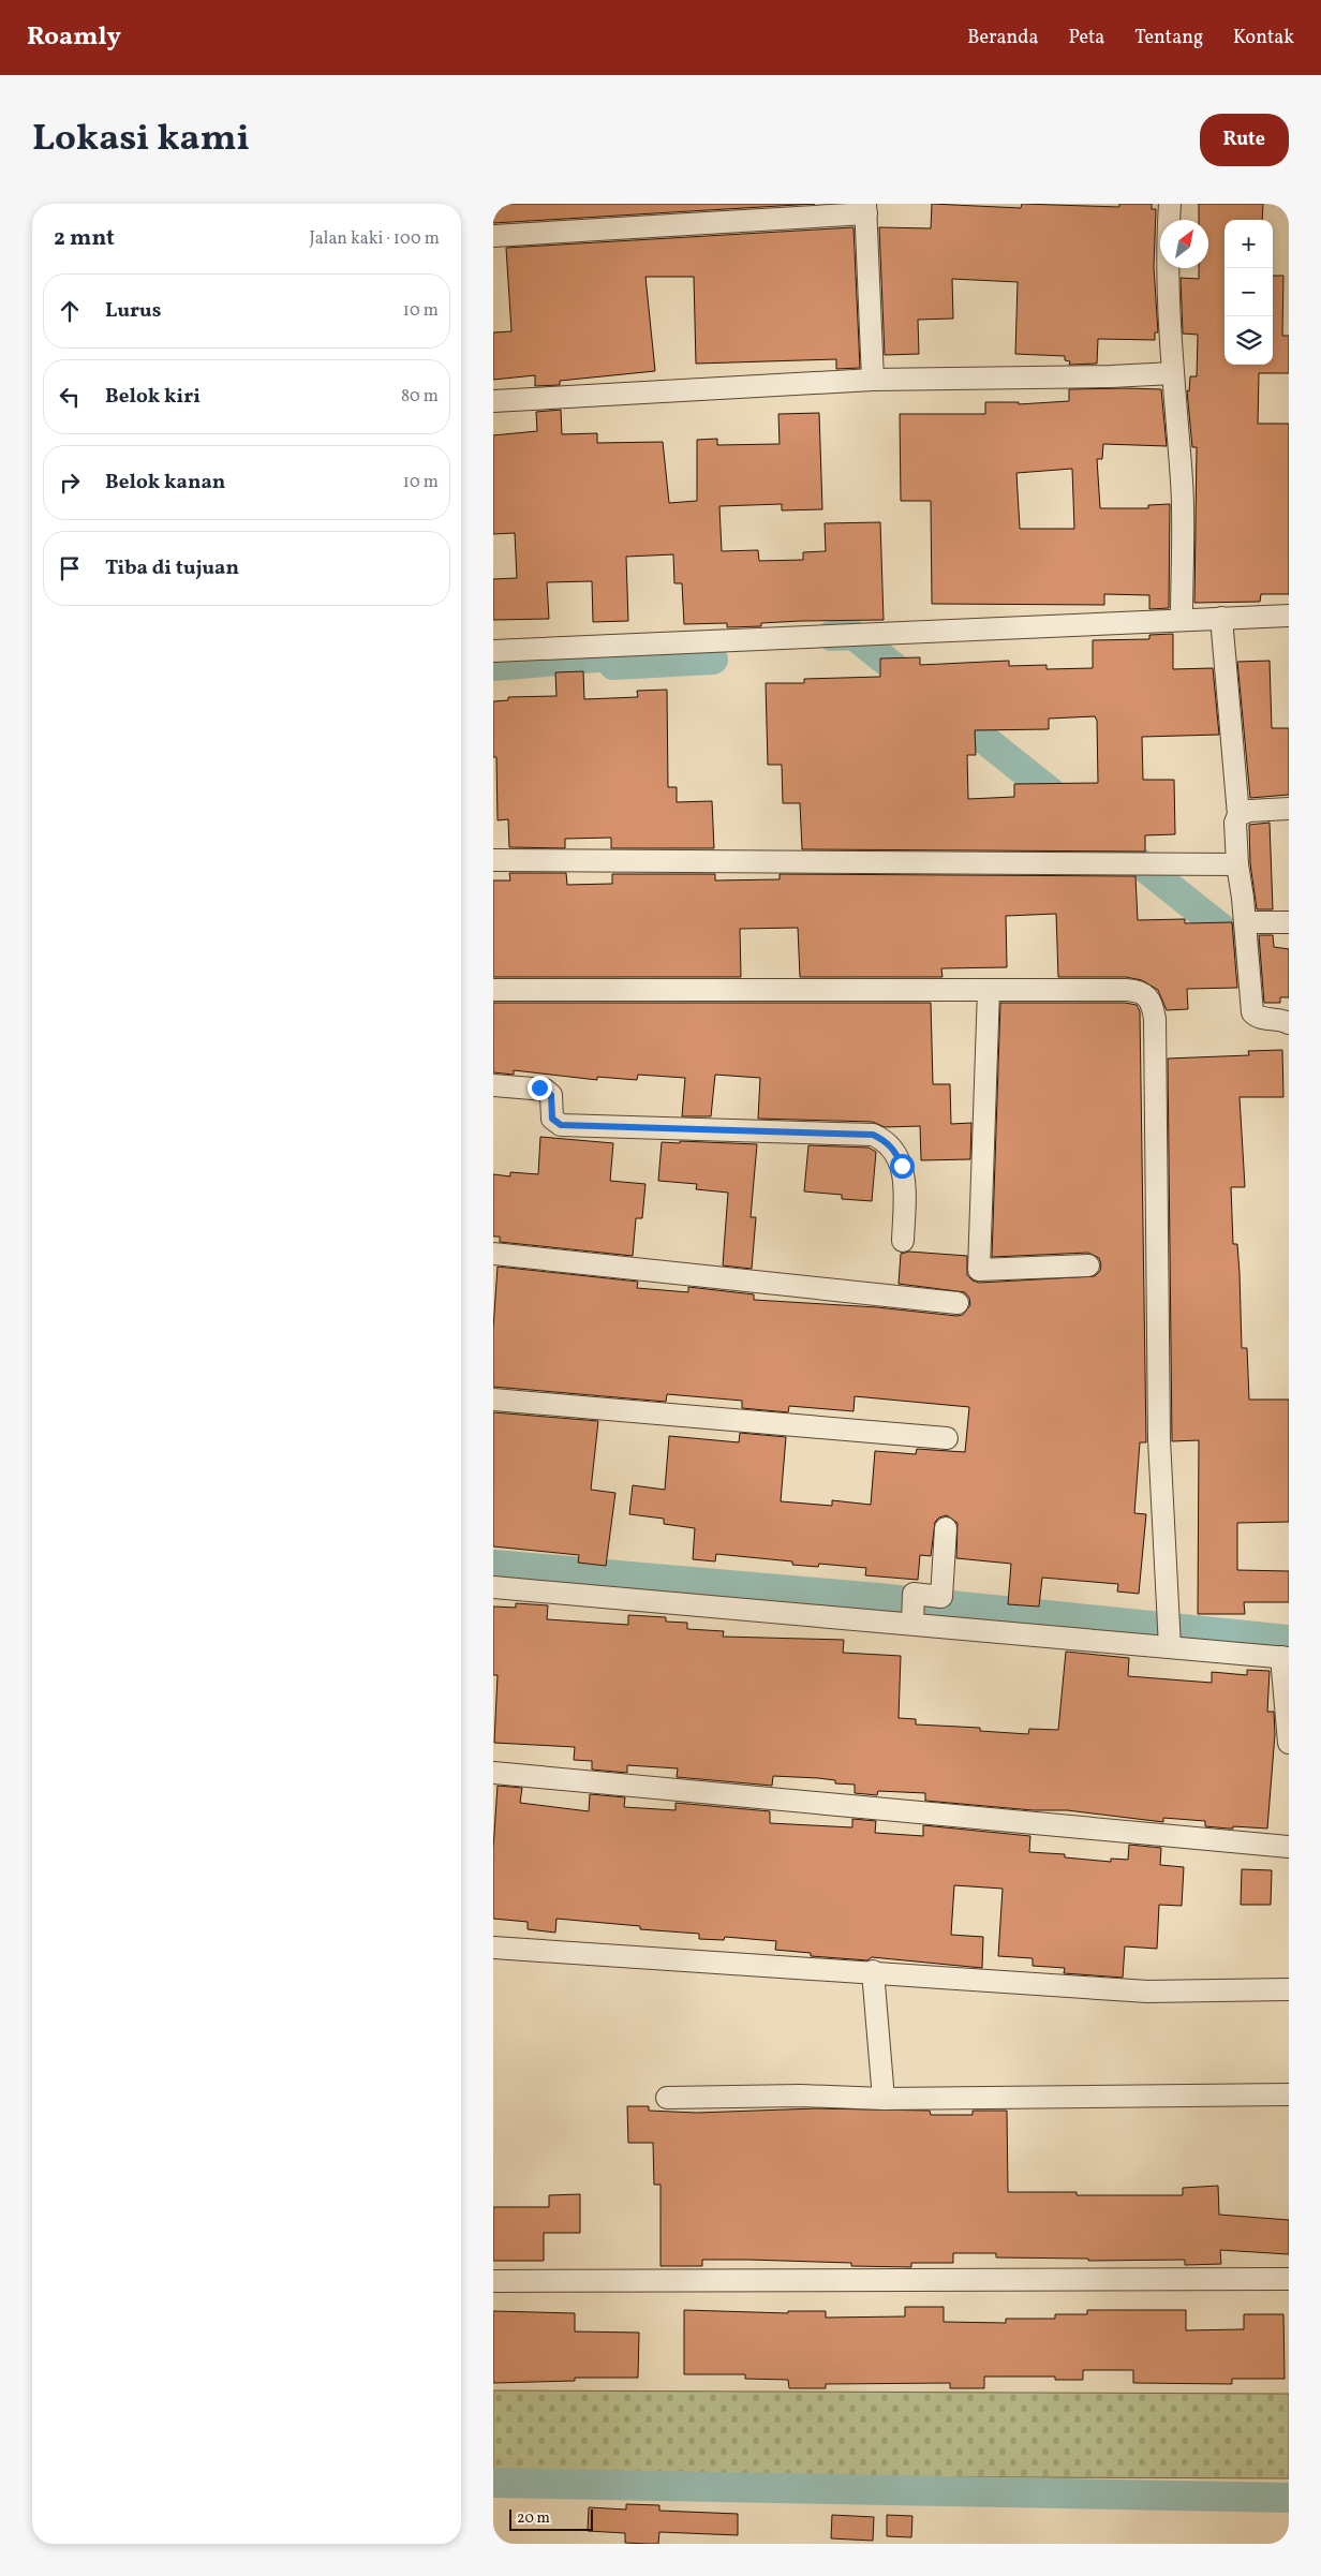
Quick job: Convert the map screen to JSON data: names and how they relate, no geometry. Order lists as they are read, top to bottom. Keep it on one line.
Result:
{"scale_bar":"20 m","north":"top right","page":{"header":"Roamly","nav":["Beranda","Peta","Tentang","Kontak"],"title":"Lokasi kami","buttons":"Rute","heading":["2 mnt","Jalan kaki · 100 m"],"map_buttons":["+","−"],"list":[["Lurus","10 m"],["Belok kiri","80 m"],["Belok kanan","10 m"],"Tiba di tujuan"],"scale":"20 m"}}
